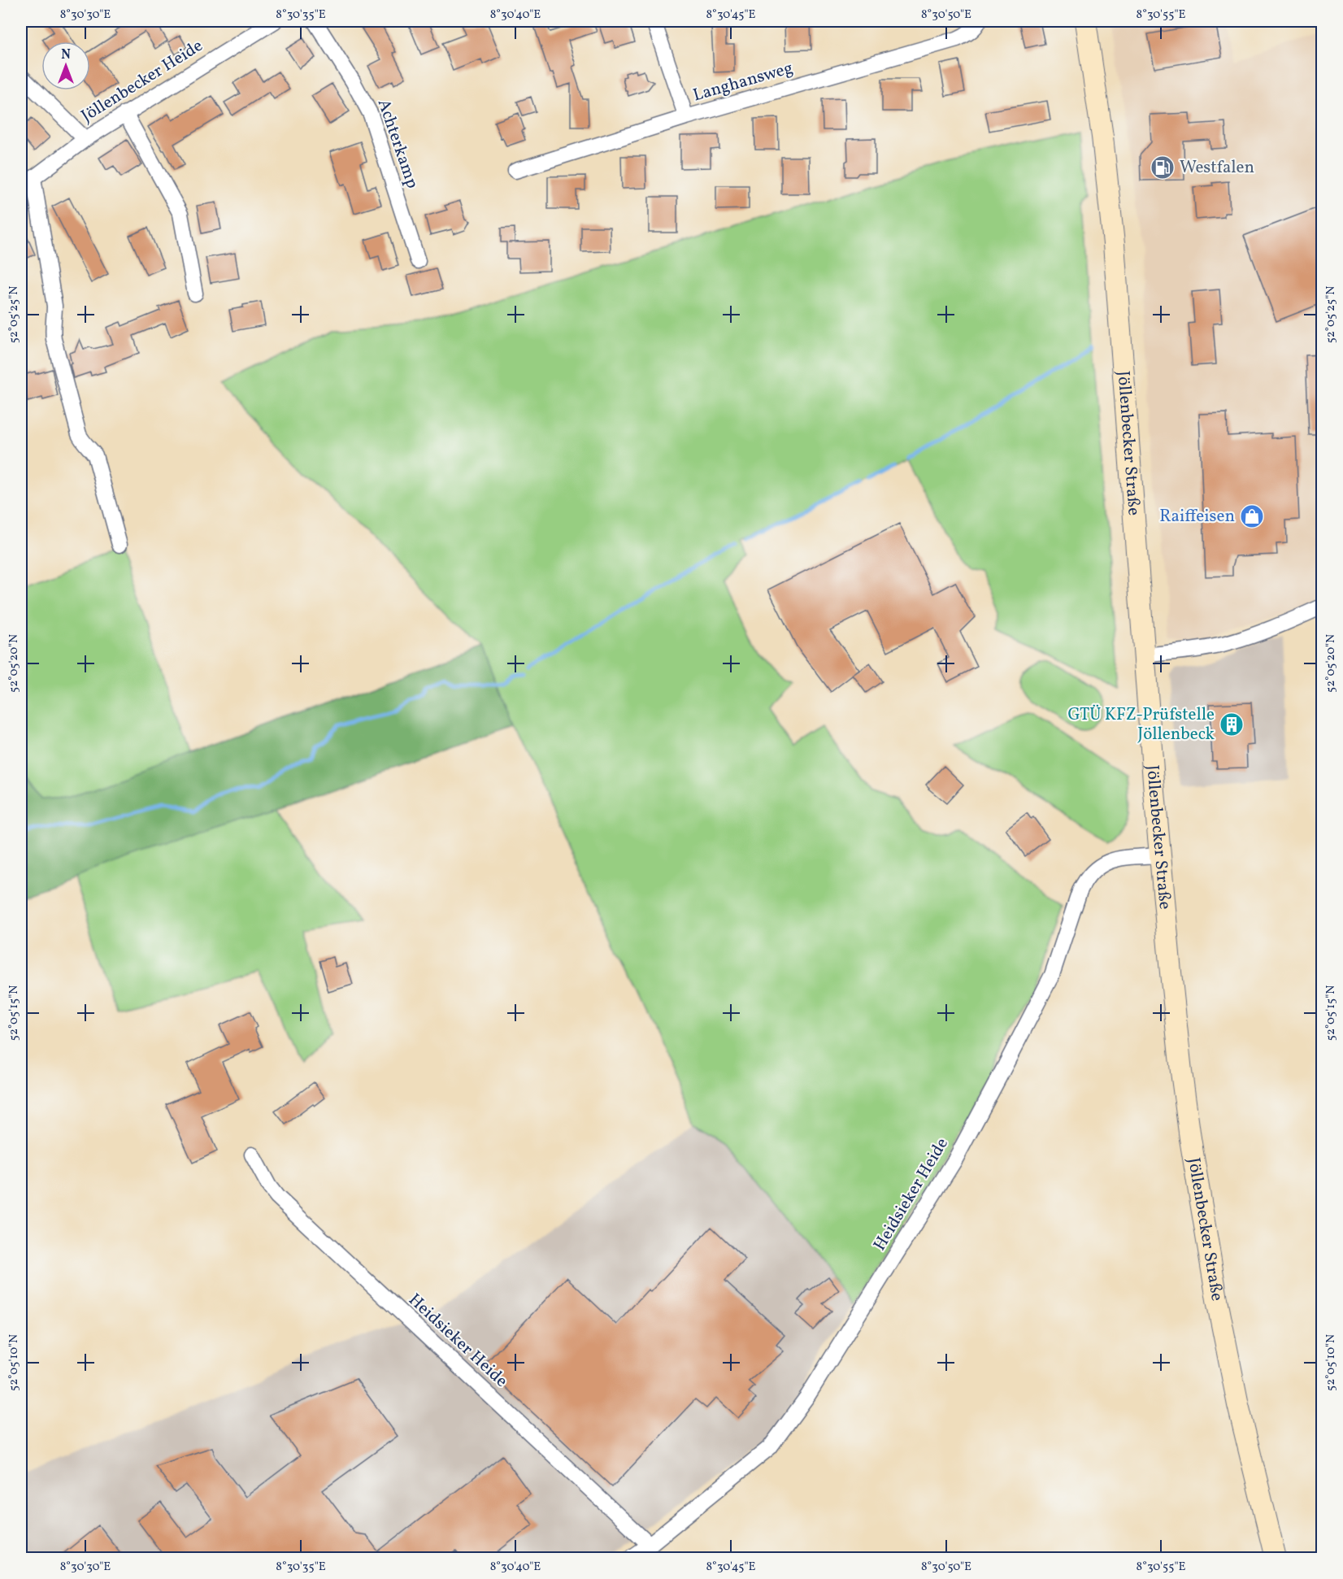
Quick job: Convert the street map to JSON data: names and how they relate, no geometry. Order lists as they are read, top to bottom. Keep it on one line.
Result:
{"streets":{"main road":["Jöllenbecker Straße"],"street":["Jöllenbecker Heide","Langhansweg","Achterkamp","Heidsieker Heide"]},"crossings":[["Jöllenbecker Straße","Heidsieker Heide"]],"places":{"fuel station":["Westfalen"],"shop":["Raiffeisen"],"building":["GTÜ KFZ-Prüfstelle Jöllenbeck"]},"north":"top","coordinates":["8°30'30\"E","8°30'35\"E","8°30'40\"E","8°30'45\"E","8°30'50\"E","8°30'55\"E","52°05'25\"N","52°05'20\"N","52°05'15\"N","52°05'10\"N"]}
